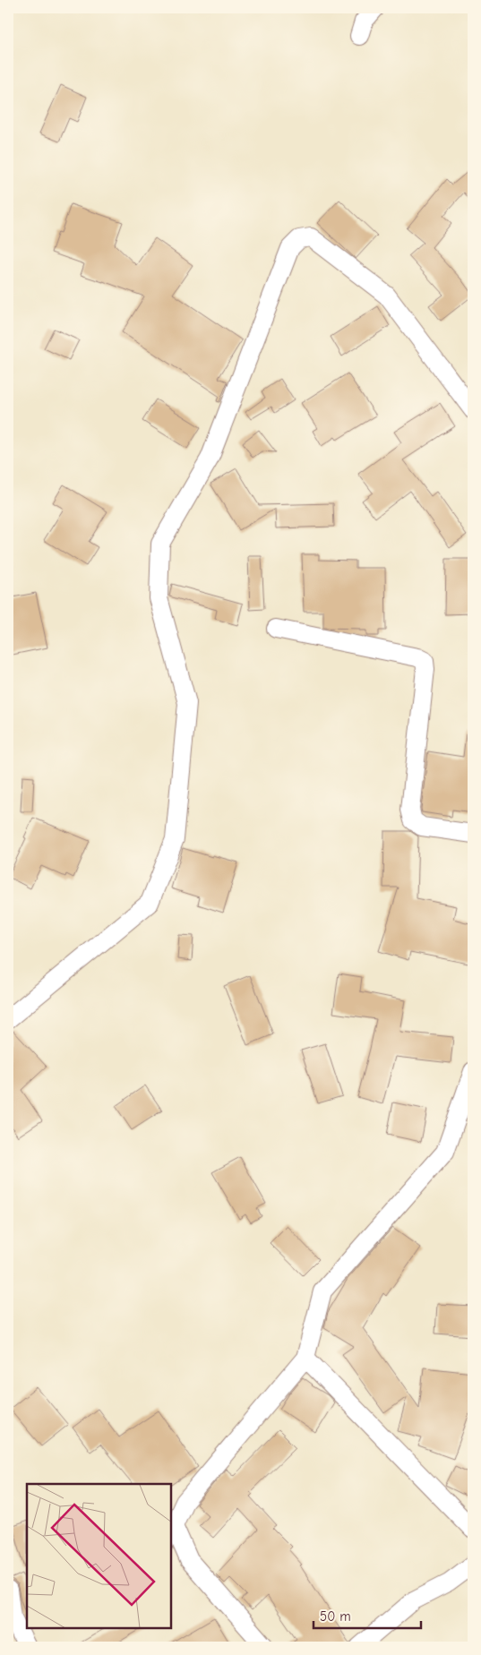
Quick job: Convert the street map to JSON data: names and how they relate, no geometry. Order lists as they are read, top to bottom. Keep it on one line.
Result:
{"scale_bar":"50 m"}
